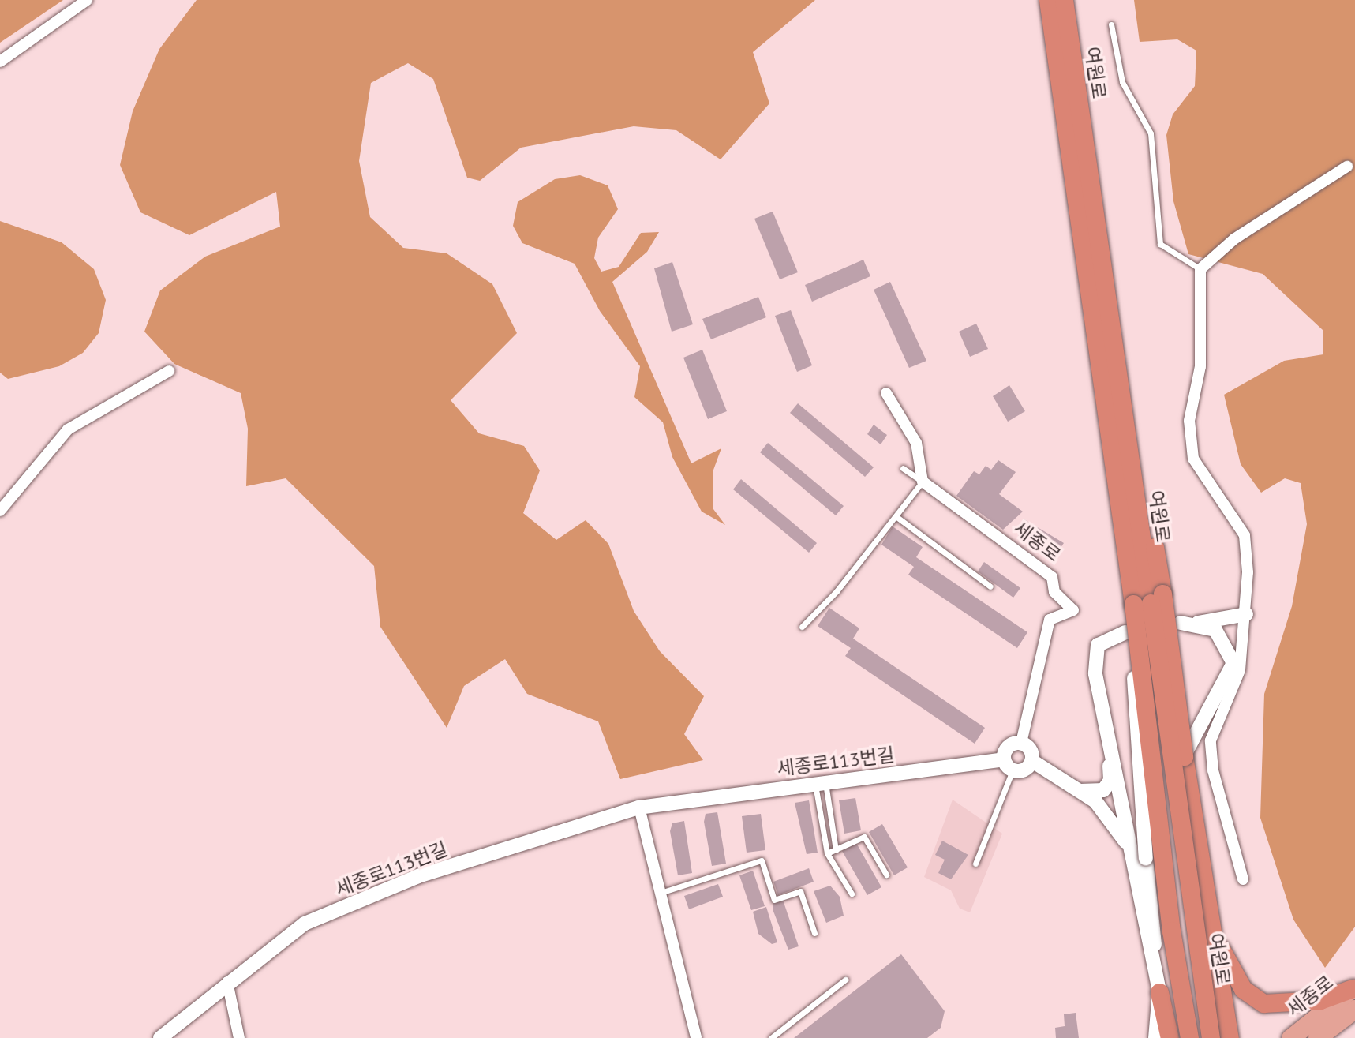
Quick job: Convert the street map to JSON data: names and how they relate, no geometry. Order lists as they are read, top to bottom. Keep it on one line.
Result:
{"streets":{"highway":["여원로"],"main road":["세종로"],"street":["세종로113번길"]},"crossings":[["세종로","세종로113번길"]]}
